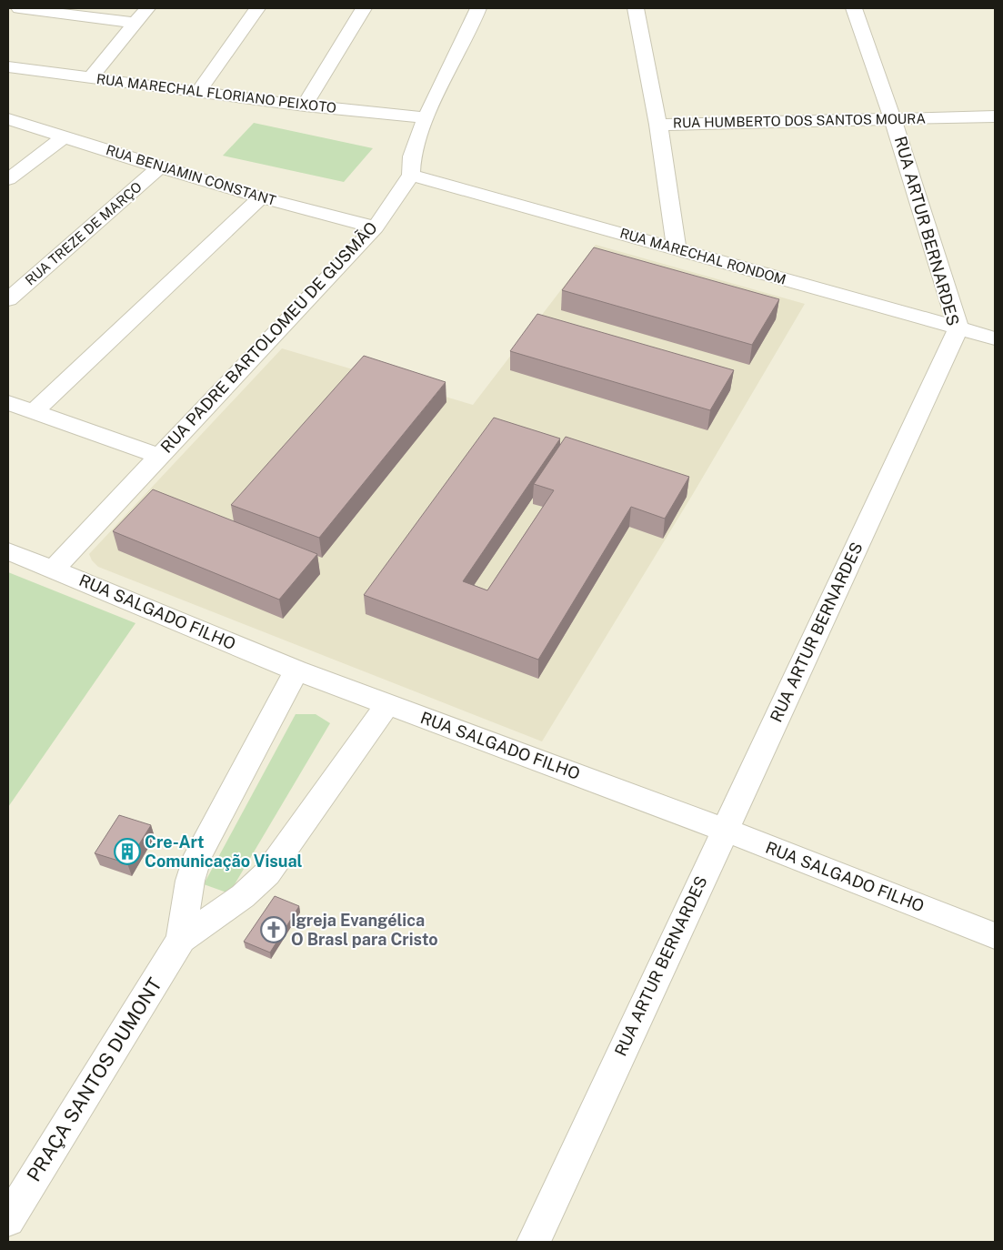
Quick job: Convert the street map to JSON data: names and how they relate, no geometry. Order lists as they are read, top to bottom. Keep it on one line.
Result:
{"streets":{"street":["RUA MARECHAL FLORIANO PEIXOTO","RUA HUMBERTO DOS SANTOS MOURA","RUA BENJAMIN CONSTANT","RUA ARTUR BERNARDES","RUA TREZE DE MARÇO","RUA MARECHAL RONDOM","RUA PADRE BARTOLOMEU DE GUSMÃO","RUA SALGADO FILHO","PRAÇA SANTOS DUMONT"]},"crossings":[["RUA MARECHAL FLORIANO PEIXOTO","RUA PADRE BARTOLOMEU DE GUSMÃO"],["RUA HUMBERTO DOS SANTOS MOURA","RUA ARTUR BERNARDES"],["RUA BENJAMIN CONSTANT","RUA TREZE DE MARÇO"],["RUA BENJAMIN CONSTANT","RUA PADRE BARTOLOMEU DE GUSMÃO"],["RUA ARTUR BERNARDES","RUA MARECHAL RONDOM"],["RUA ARTUR BERNARDES","RUA SALGADO FILHO"],["RUA MARECHAL RONDOM","RUA PADRE BARTOLOMEU DE GUSMÃO"],["RUA PADRE BARTOLOMEU DE GUSMÃO","RUA SALGADO FILHO"],["RUA SALGADO FILHO","PRAÇA SANTOS DUMONT"]],"places":{"building":["Cre-Art Comunicação Visual"],"church":["Igreja Evangélica O Brasl para Cristo"]}}
